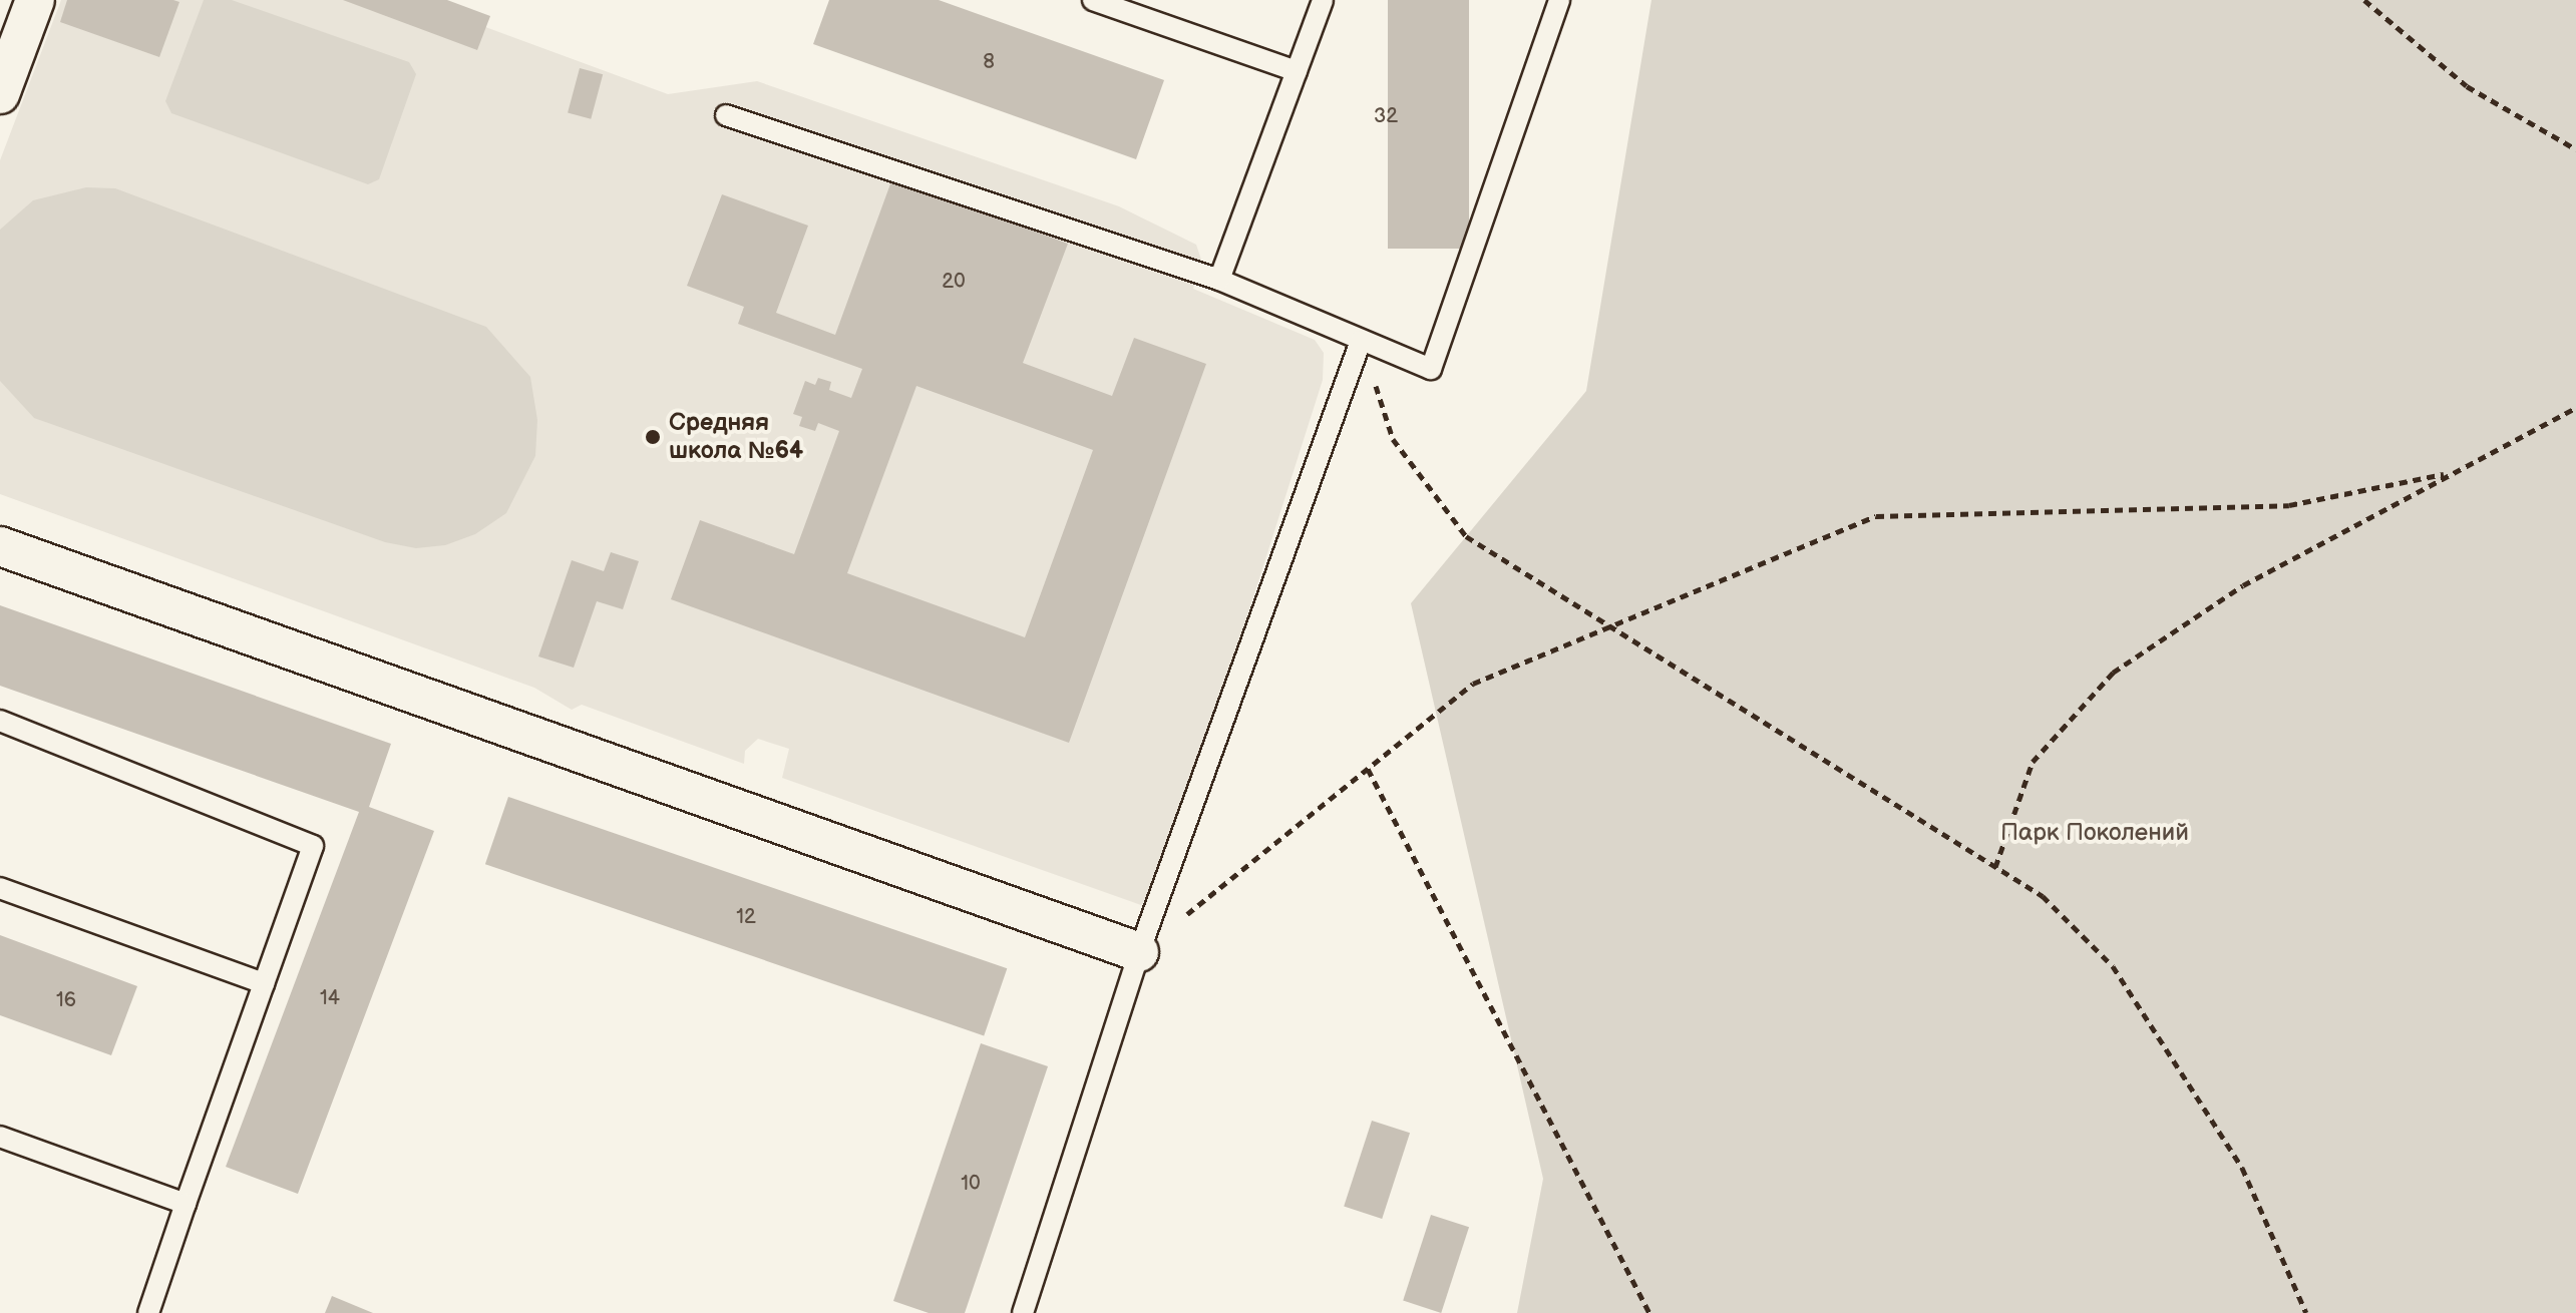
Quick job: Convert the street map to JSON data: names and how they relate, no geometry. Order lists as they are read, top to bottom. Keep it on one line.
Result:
{"parks":["Парк Поколений"],"places":["Средняя школа №64"],"house_numbers":["8","32","20","12","14","16","10"]}
